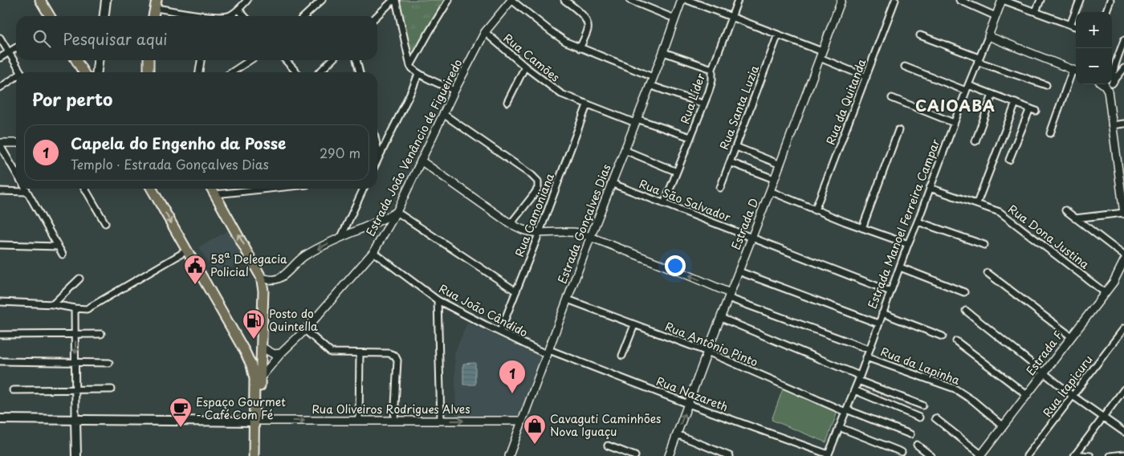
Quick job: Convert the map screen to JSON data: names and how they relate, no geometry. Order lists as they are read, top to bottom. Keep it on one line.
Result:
{"streets":{"main road":["Rua Oliveiros Rodrigues Alves"],"street":["Rua Camões","Rua Líder","Rua da Quitanda","Rua Santa Luzia","Estrada João Venâncio de Figueiredo","Rua São Salvador","Rua Camoniana","Estrada Gonçalves Dias","Estrada D","Estrada Manoel Ferreira Campar","Rua Dona Justina","Rua João Cândido","Rua Antônio Pinto","Estrada F","Rua da Lapinha","Rua Itapicuru","Rua Nazareth"]},"crossings":[["Rua Camões","Rua Líder"],["Rua Camões","Estrada João Venâncio de Figueiredo"],["Rua Camões","Rua Camoniana"],["Rua Camões","Estrada Gonçalves Dias"],["Rua Líder","Rua São Salvador"],["Estrada João Venâncio de Figueiredo","Rua João Cândido"],["Rua São Salvador","Estrada Gonçalves Dias"],["Rua São Salvador","Estrada D"],["Rua São Salvador","Estrada Manoel Ferreira Campar"],["Rua Camoniana","Rua João Cândido"],["Estrada Gonçalves Dias","Rua João Cândido"],["Estrada Gonçalves Dias","Rua Antônio Pinto"],["Estrada Gonçalves Dias","Rua Nazareth"],["Estrada Gonçalves Dias","Rua Oliveiros Rodrigues Alves"],["Estrada D","Rua Antônio Pinto"],["Estrada D","Rua Nazareth"],["Estrada Manoel Ferreira Campar","Rua Dona Justina"],["Estrada Manoel Ferreira Campar","Rua Antônio Pinto"],["Estrada Manoel Ferreira Campar","Rua da Lapinha"],["Estrada Manoel Ferreira Campar","Rua Nazareth"],["Rua Dona Justina","Estrada F"],["Rua João Cândido","Rua Nazareth"],["Estrada F","Rua da Lapinha"]],"districts":["CAIOABA"],"places":{"public building":["58ª Delegacia Policial"],"fuel station":["Posto do Quintella"],"cafe":["Espaço Gourmet - Café Com Fé"],"shop":["Cavaguti Caminhões Nova Iguaçu"]},"page":{"map_buttons":["+","−"],"search":"Pesquisar aqui","heading":"Por perto","list":[{"mark":"1","name":"Capela do Engenho da Posse","note":"Templo · Estrada Gonçalves Dias","value":"290 m"}],"pins":"1"}}
